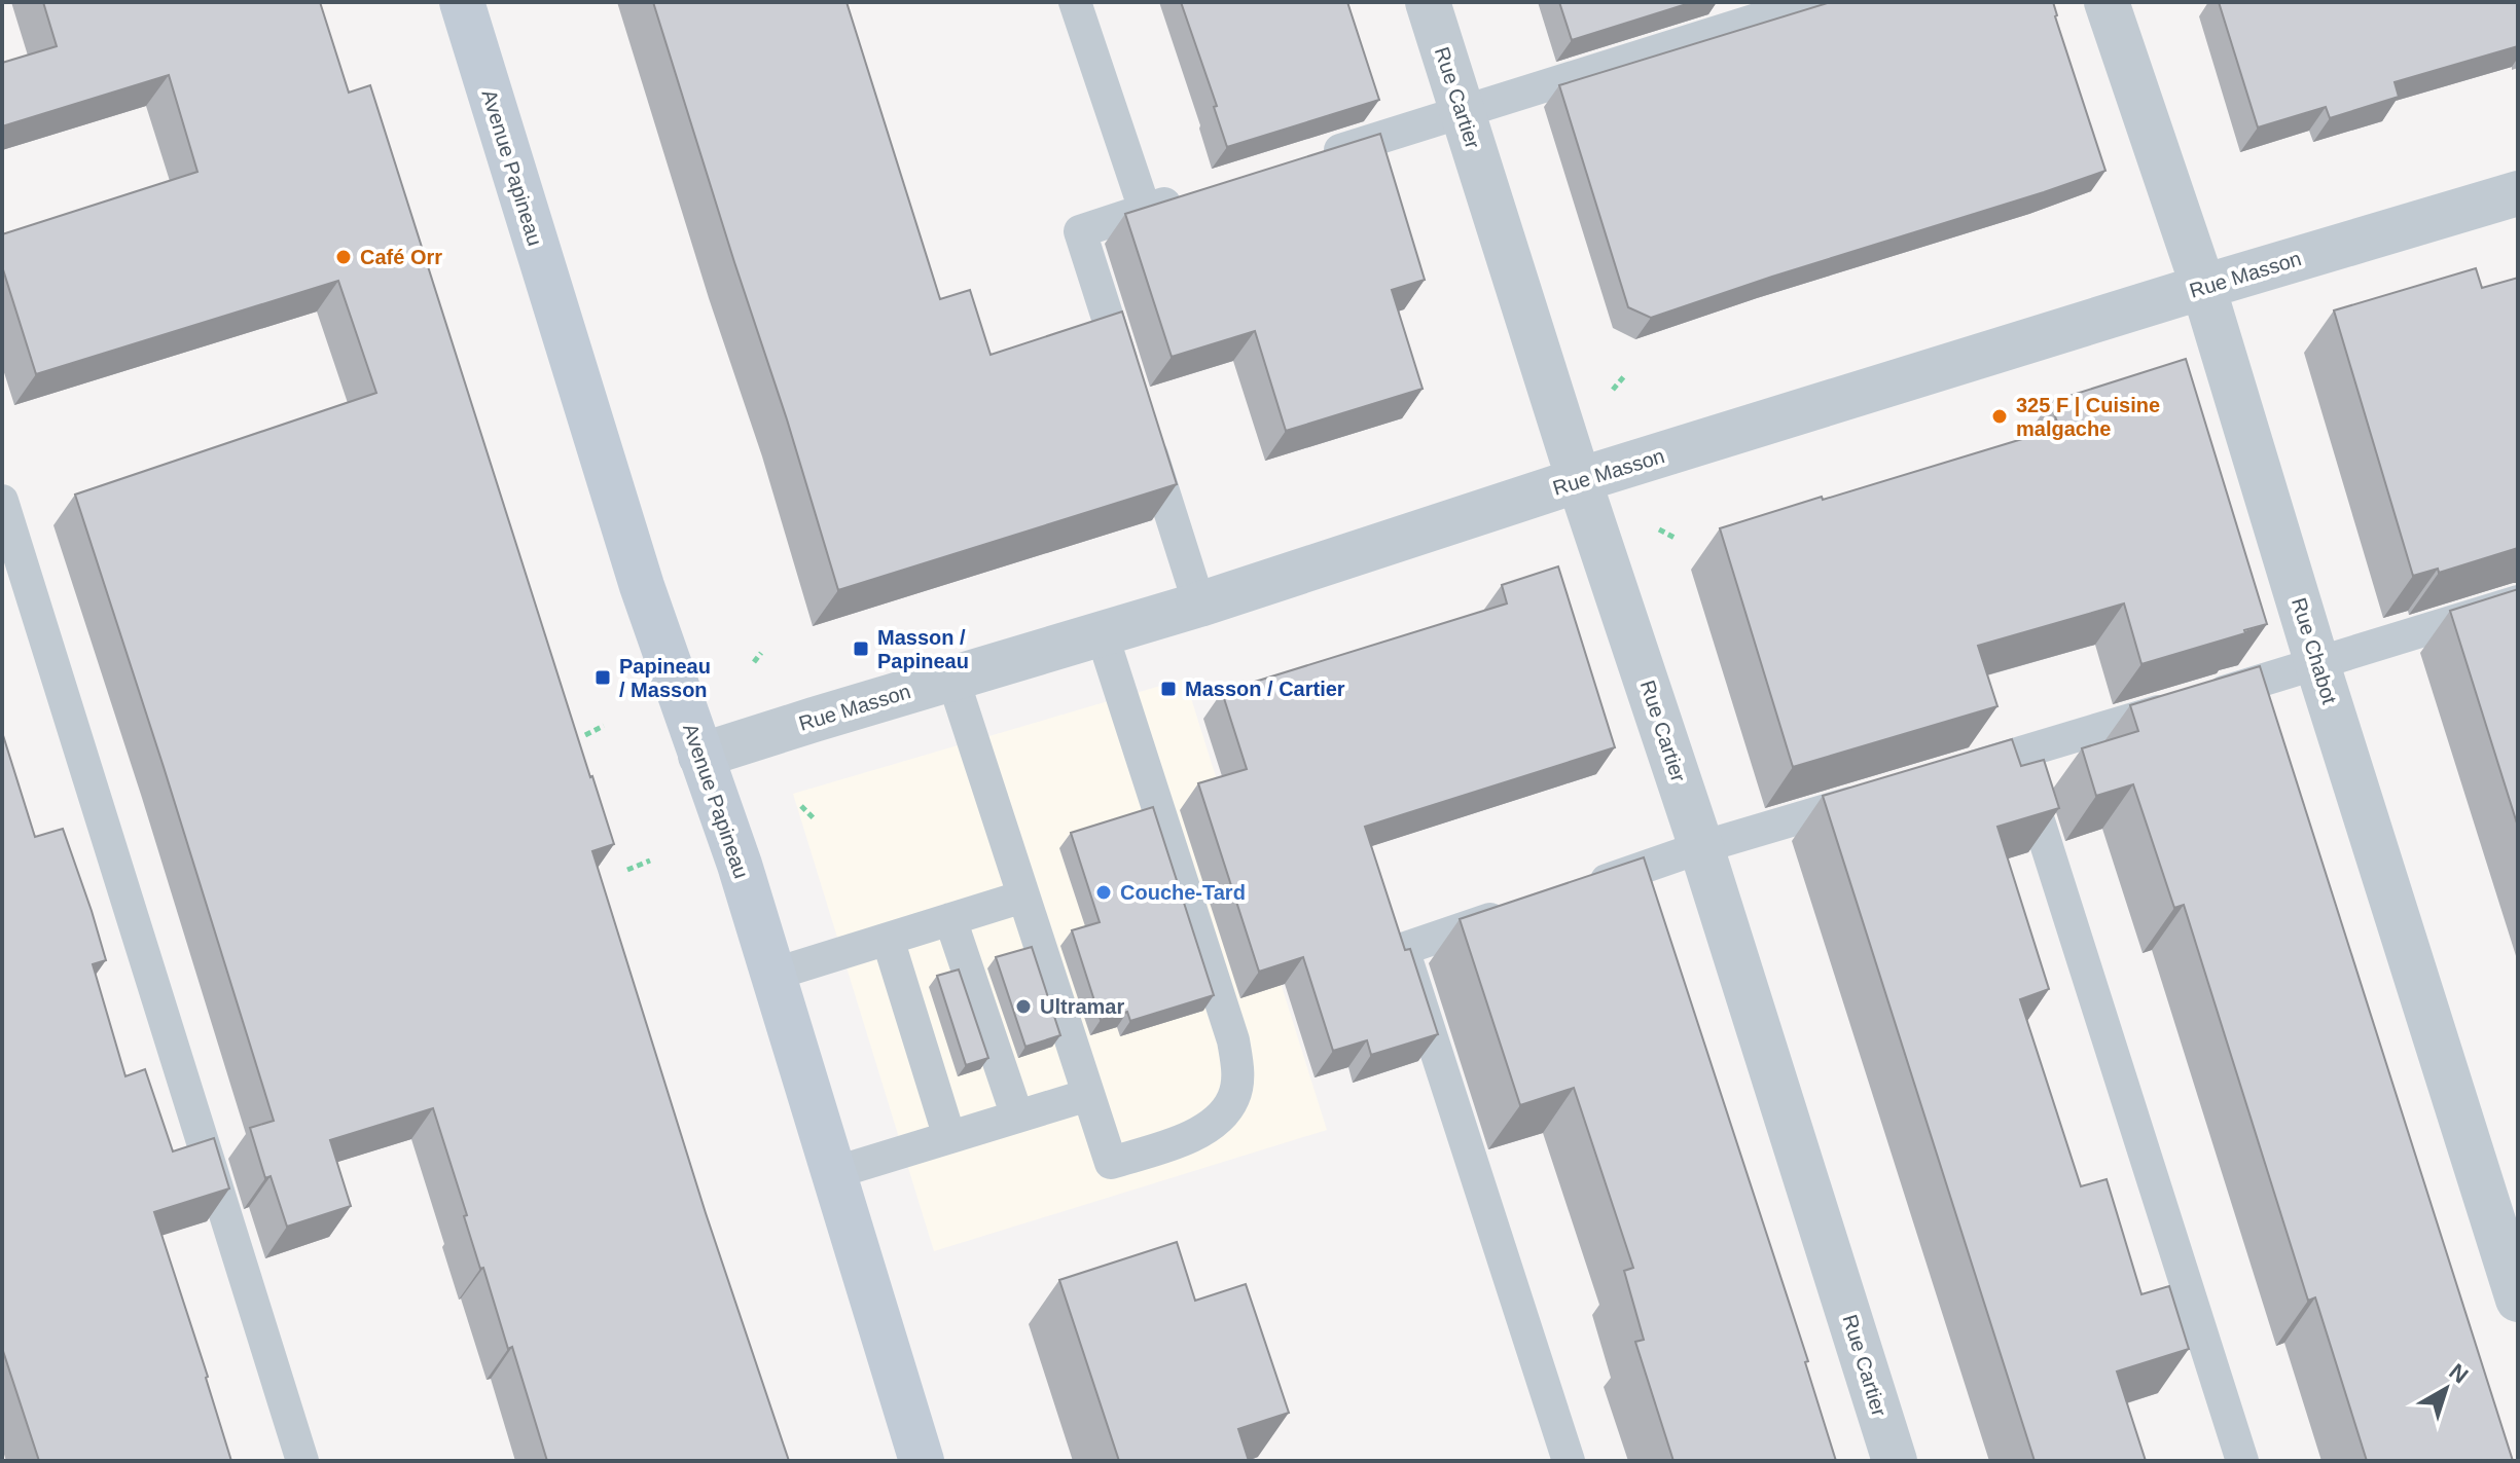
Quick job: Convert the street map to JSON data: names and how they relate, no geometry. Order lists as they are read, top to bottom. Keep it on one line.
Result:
{"streets":{"main road":["Avenue Papineau"],"street":["Rue Cartier","Rue Masson","Rue Chabot"]},"crossings":[["Rue Cartier","Rue Masson"],["Avenue Papineau","Rue Masson"],["Rue Masson","Rue Chabot"]],"places":{"other":["Café Orr","325 F | Cuisine malgache","Couche-Tard","Ultramar"],"transit":["Masson / Papineau","Papineau / Masson","Masson / Cartier"]},"north":"top right"}
